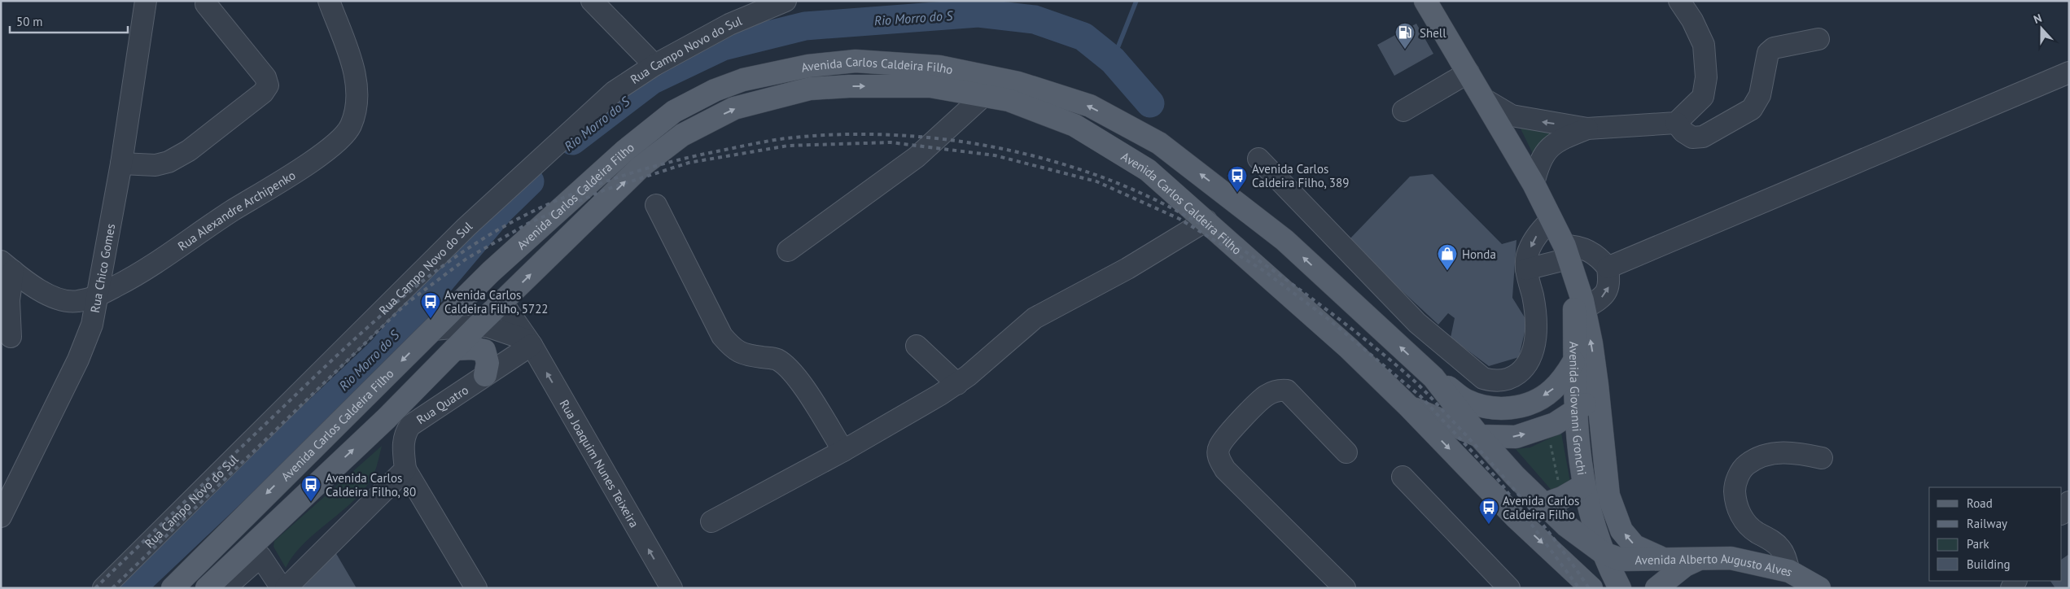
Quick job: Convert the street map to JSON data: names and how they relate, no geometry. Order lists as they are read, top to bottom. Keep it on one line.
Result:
{"streets":{"main road":["Avenida Carlos Caldeira Filho","Avenida Giovanni Gronchi","Avenida Alberto Augusto Alves"],"street":["Rua Campo Novo do Sul","Rua Alexandre Archipenko","Rua Chico Gomes","Rua Quatro","Rua Joaquim Nunes Teixeira"]},"crossings":[["Avenida Carlos Caldeira Filho","Avenida Giovanni Gronchi"],["Avenida Carlos Caldeira Filho","Rua Joaquim Nunes Teixeira"],["Avenida Carlos Caldeira Filho","Avenida Alberto Augusto Alves"],["Rua Alexandre Archipenko","Rua Chico Gomes"],["Rua Quatro","Rua Joaquim Nunes Teixeira"],["Avenida Giovanni Gronchi","Avenida Alberto Augusto Alves"]],"water":["Rio Morro do S"],"places":{"fuel station":["Shell"],"bus stop":["Avenida Carlos Caldeira Filho, 389","Avenida Carlos Caldeira Filho, 5722","Avenida Carlos Caldeira Filho, 80","Avenida Carlos Caldeira Filho"],"shop":["Honda"]},"legend":["Road","Railway","Park","Building"],"scale_bar":"50 m","north":"top"}
